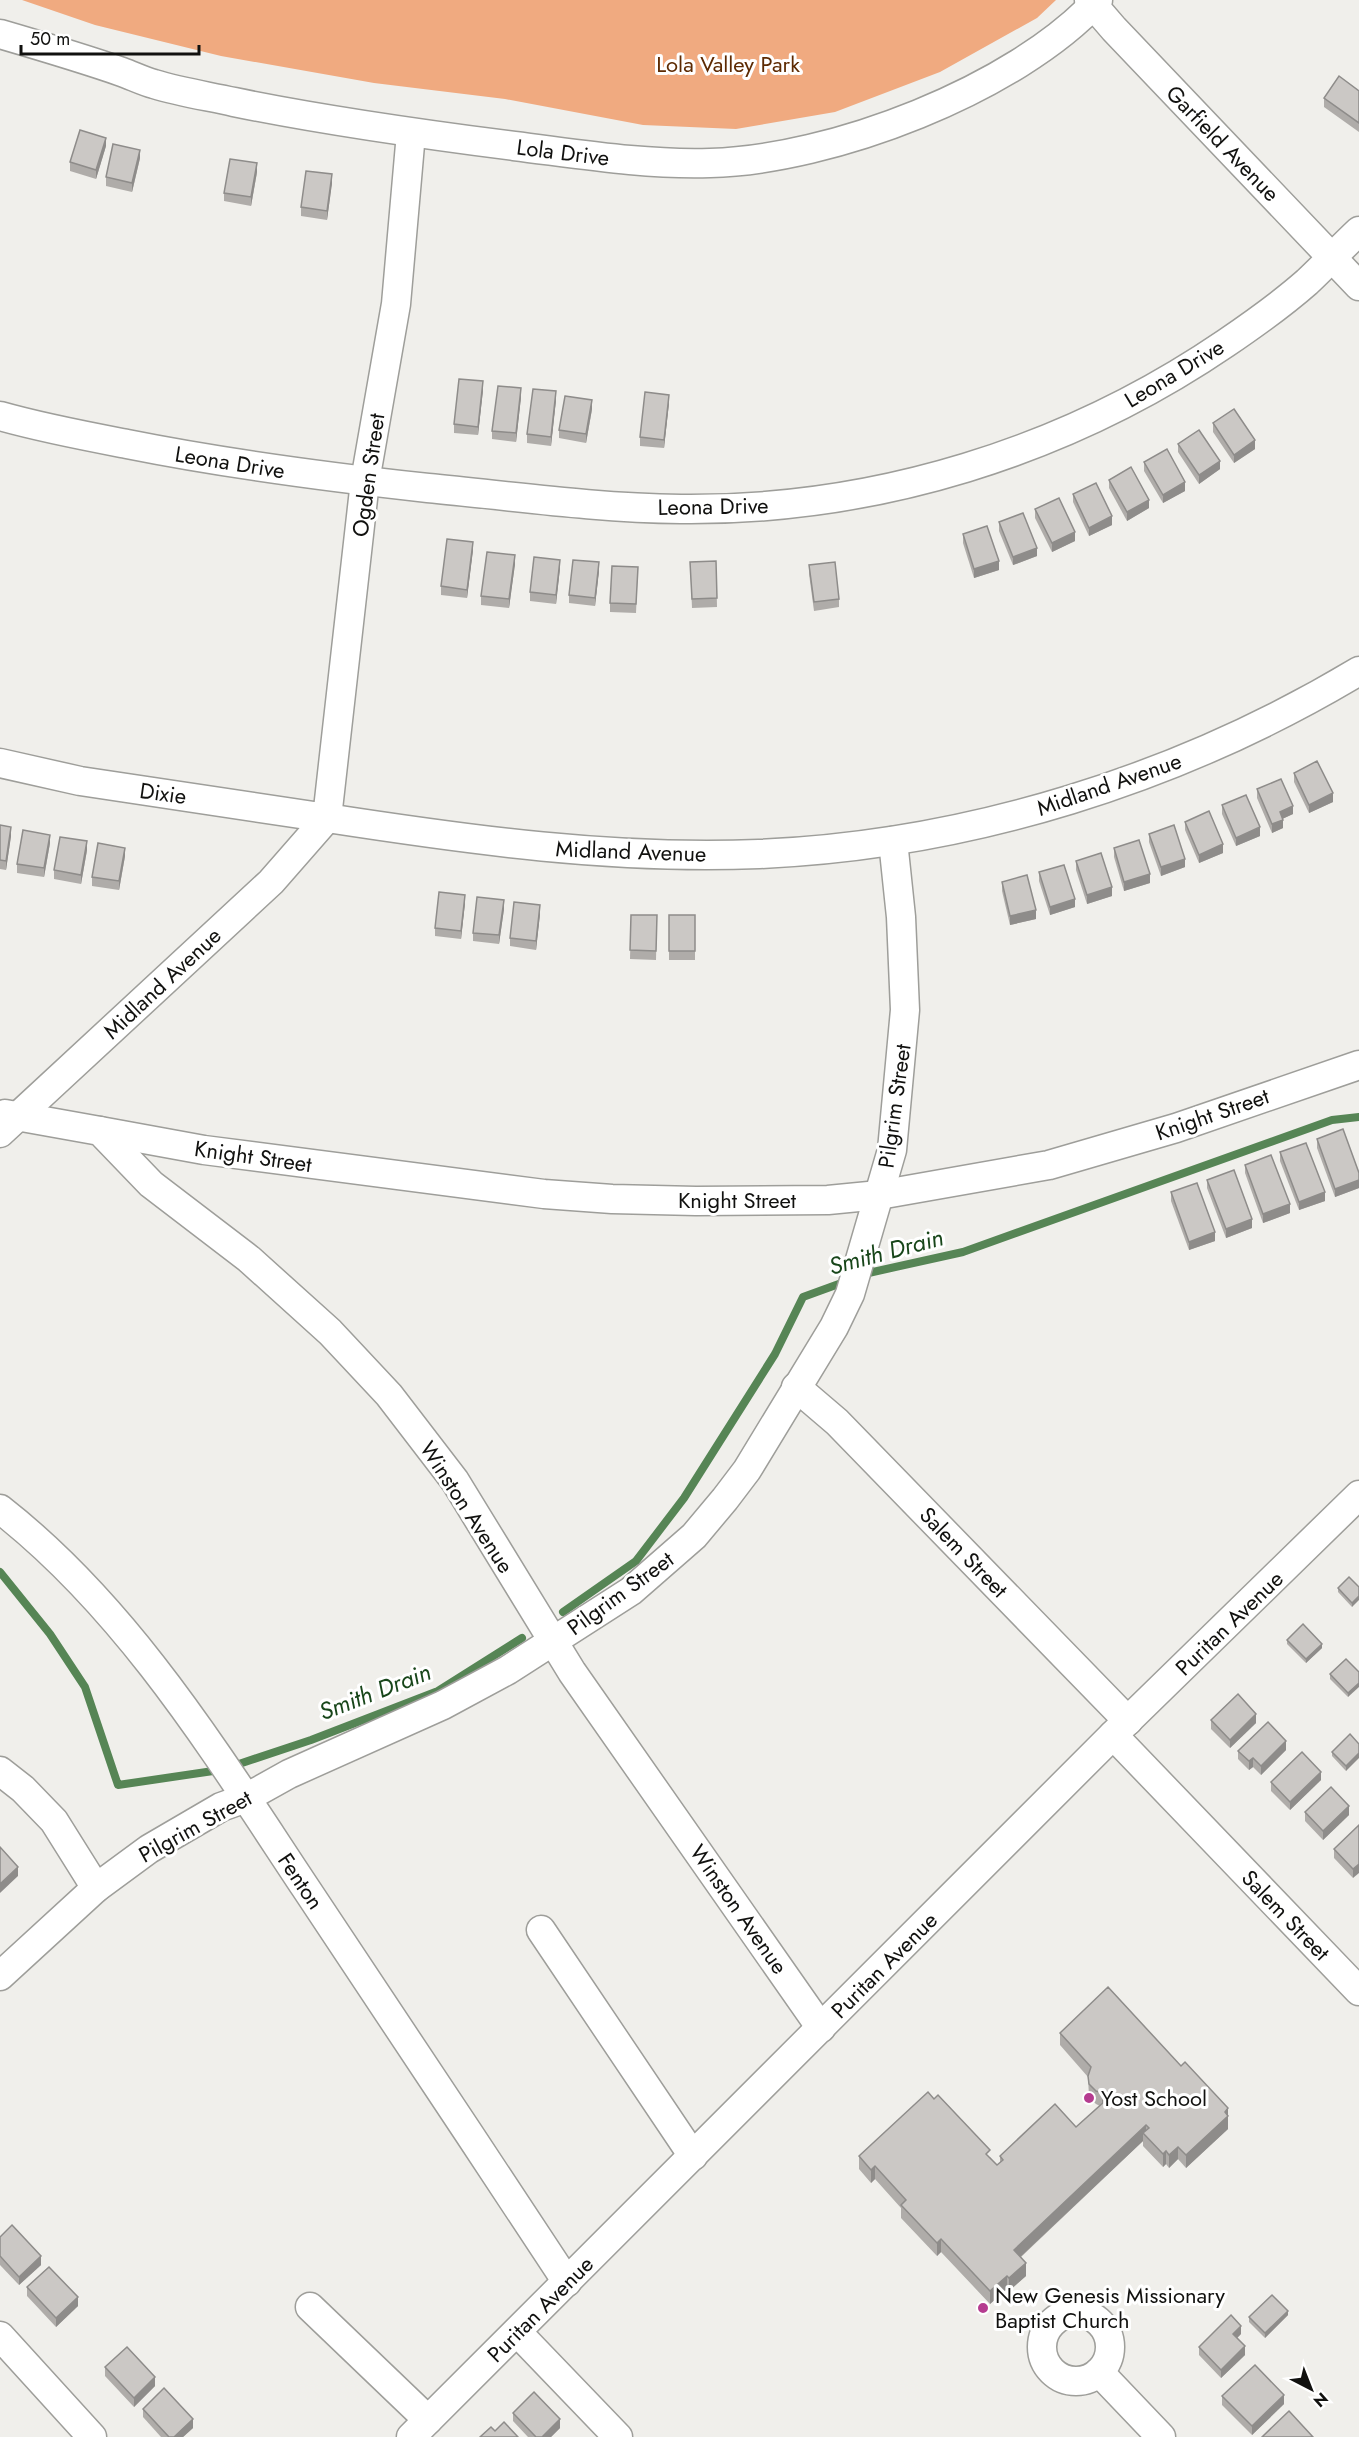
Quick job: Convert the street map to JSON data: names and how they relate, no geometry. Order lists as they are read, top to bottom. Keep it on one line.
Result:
{"streets":{"street":["Garfield Avenue","Lola Drive","Leona Drive","Ogden Street","Midland Avenue","Dixie","Pilgrim Street","Knight Street","Winston Avenue","Salem Street","Puritan Avenue","Fenton"]},"crossings":[["Garfield Avenue","Lola Drive"],["Garfield Avenue","Leona Drive"],["Lola Drive","Ogden Street"],["Leona Drive","Ogden Street"],["Ogden Street","Midland Avenue"],["Ogden Street","Dixie"],["Midland Avenue","Dixie"],["Midland Avenue","Pilgrim Street"],["Pilgrim Street","Knight Street"],["Pilgrim Street","Winston Avenue"],["Pilgrim Street","Salem Street"],["Pilgrim Street","Fenton"],["Knight Street","Winston Avenue"],["Winston Avenue","Puritan Avenue"],["Salem Street","Puritan Avenue"],["Puritan Avenue","Fenton"]],"water":["Smith Drain"],"parks":["Lola Valley Park"],"places":["Yost School","New Genesis Missionary Baptist Church"],"scale_bar":"50 m","north":"bottom right"}
